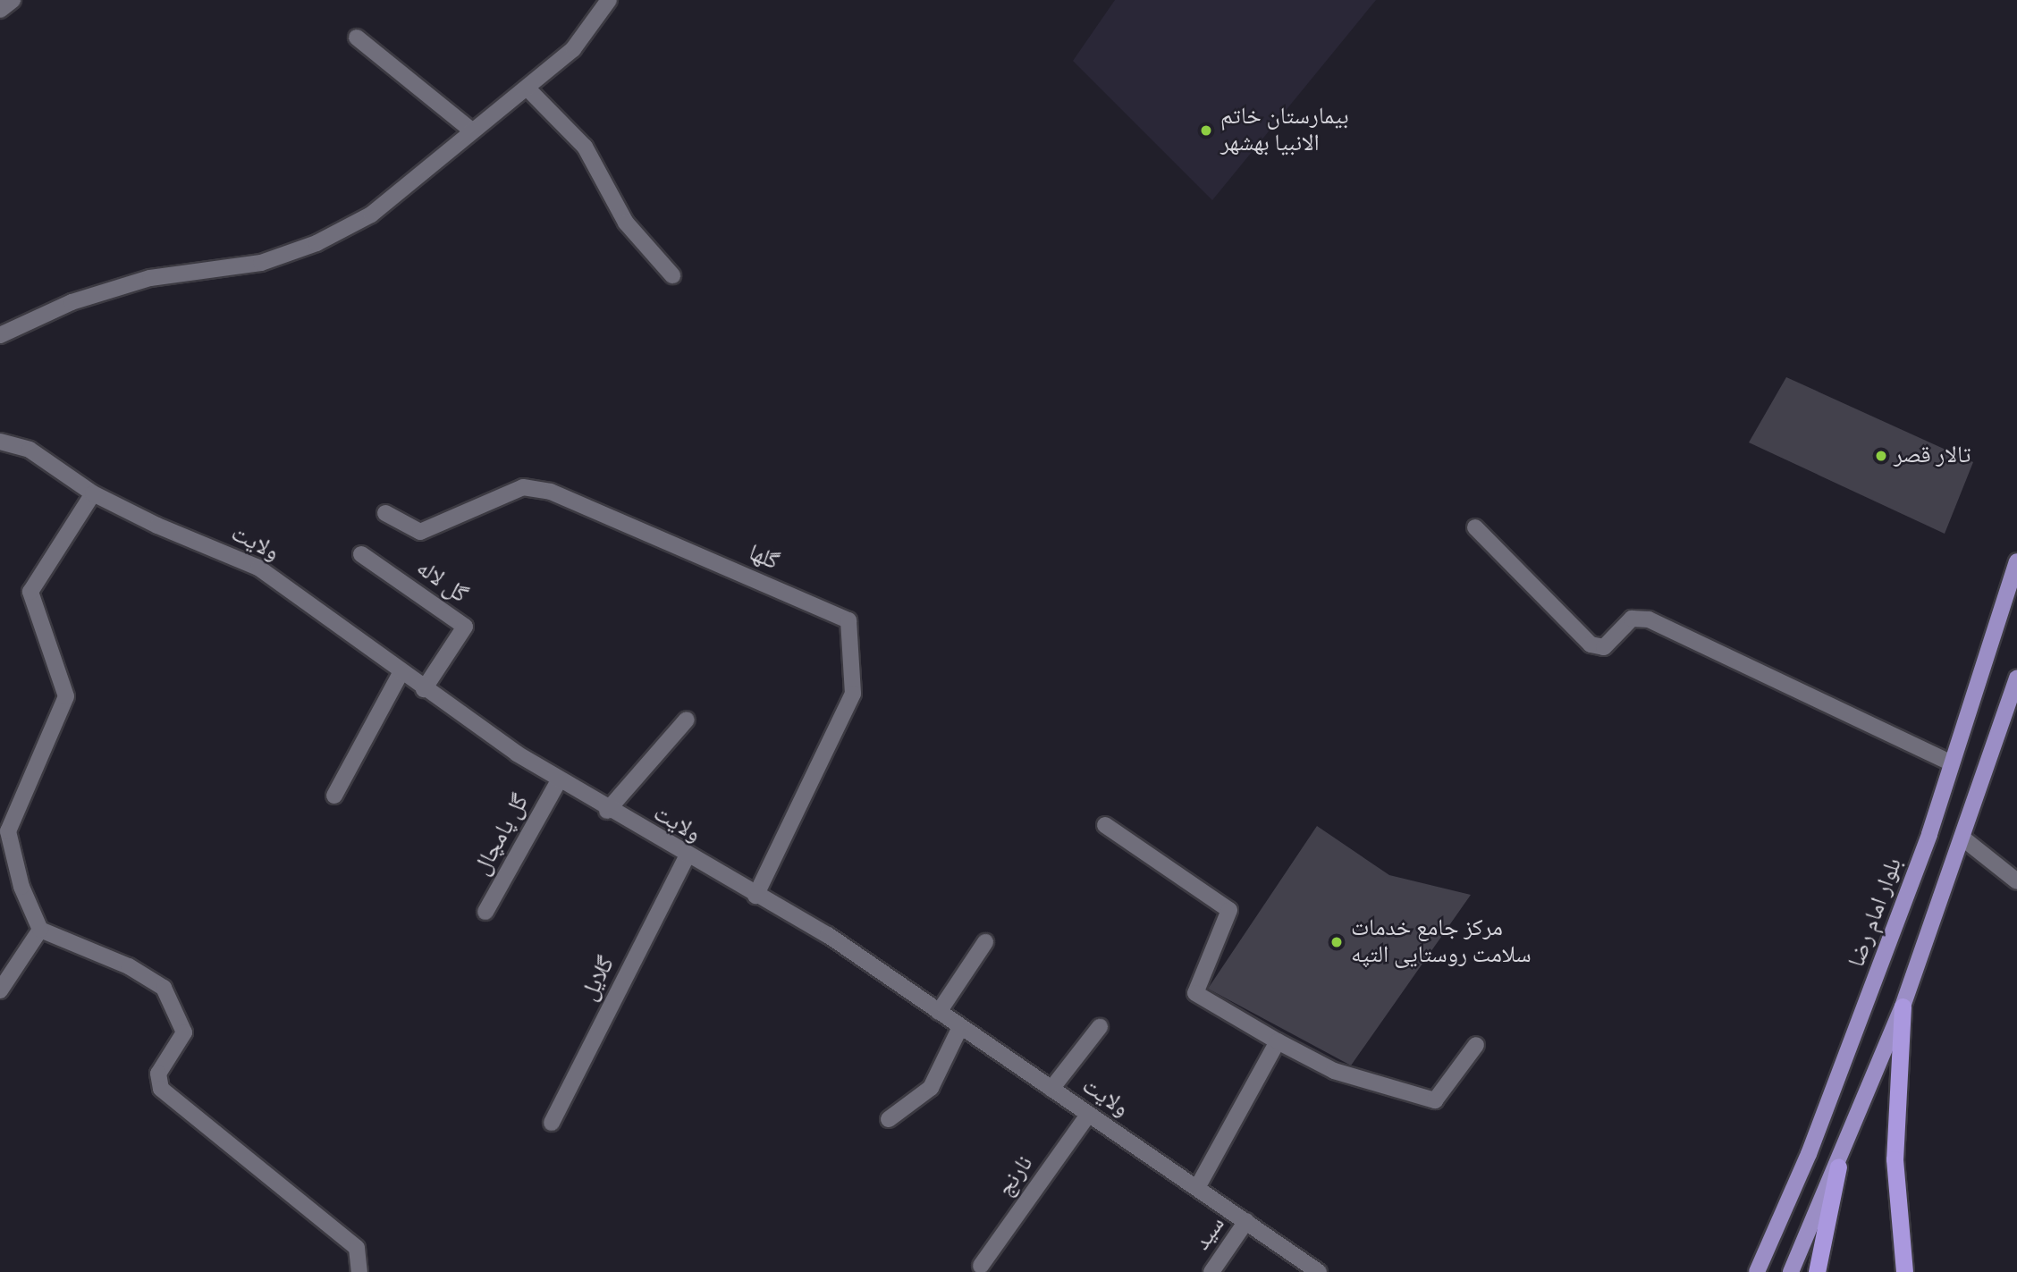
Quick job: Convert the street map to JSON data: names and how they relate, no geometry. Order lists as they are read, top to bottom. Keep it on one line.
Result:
{"streets":{"main road":["بلوار امام رضا"],"street":["ولایت","گلها","گل لاله","گل پامچال","گلایل","نارنج","سید"]},"crossings":[["ولایت","گلها"],["ولایت","گل لاله"],["ولایت","گل پامچال"],["ولایت","گلایل"],["ولایت","نارنج"],["ولایت","سید"]],"places":["بیمارستان خاتم الانبیا بهشهر","تالار قصر","مرکز جامع خدمات سلامت روستایی التپه"]}
